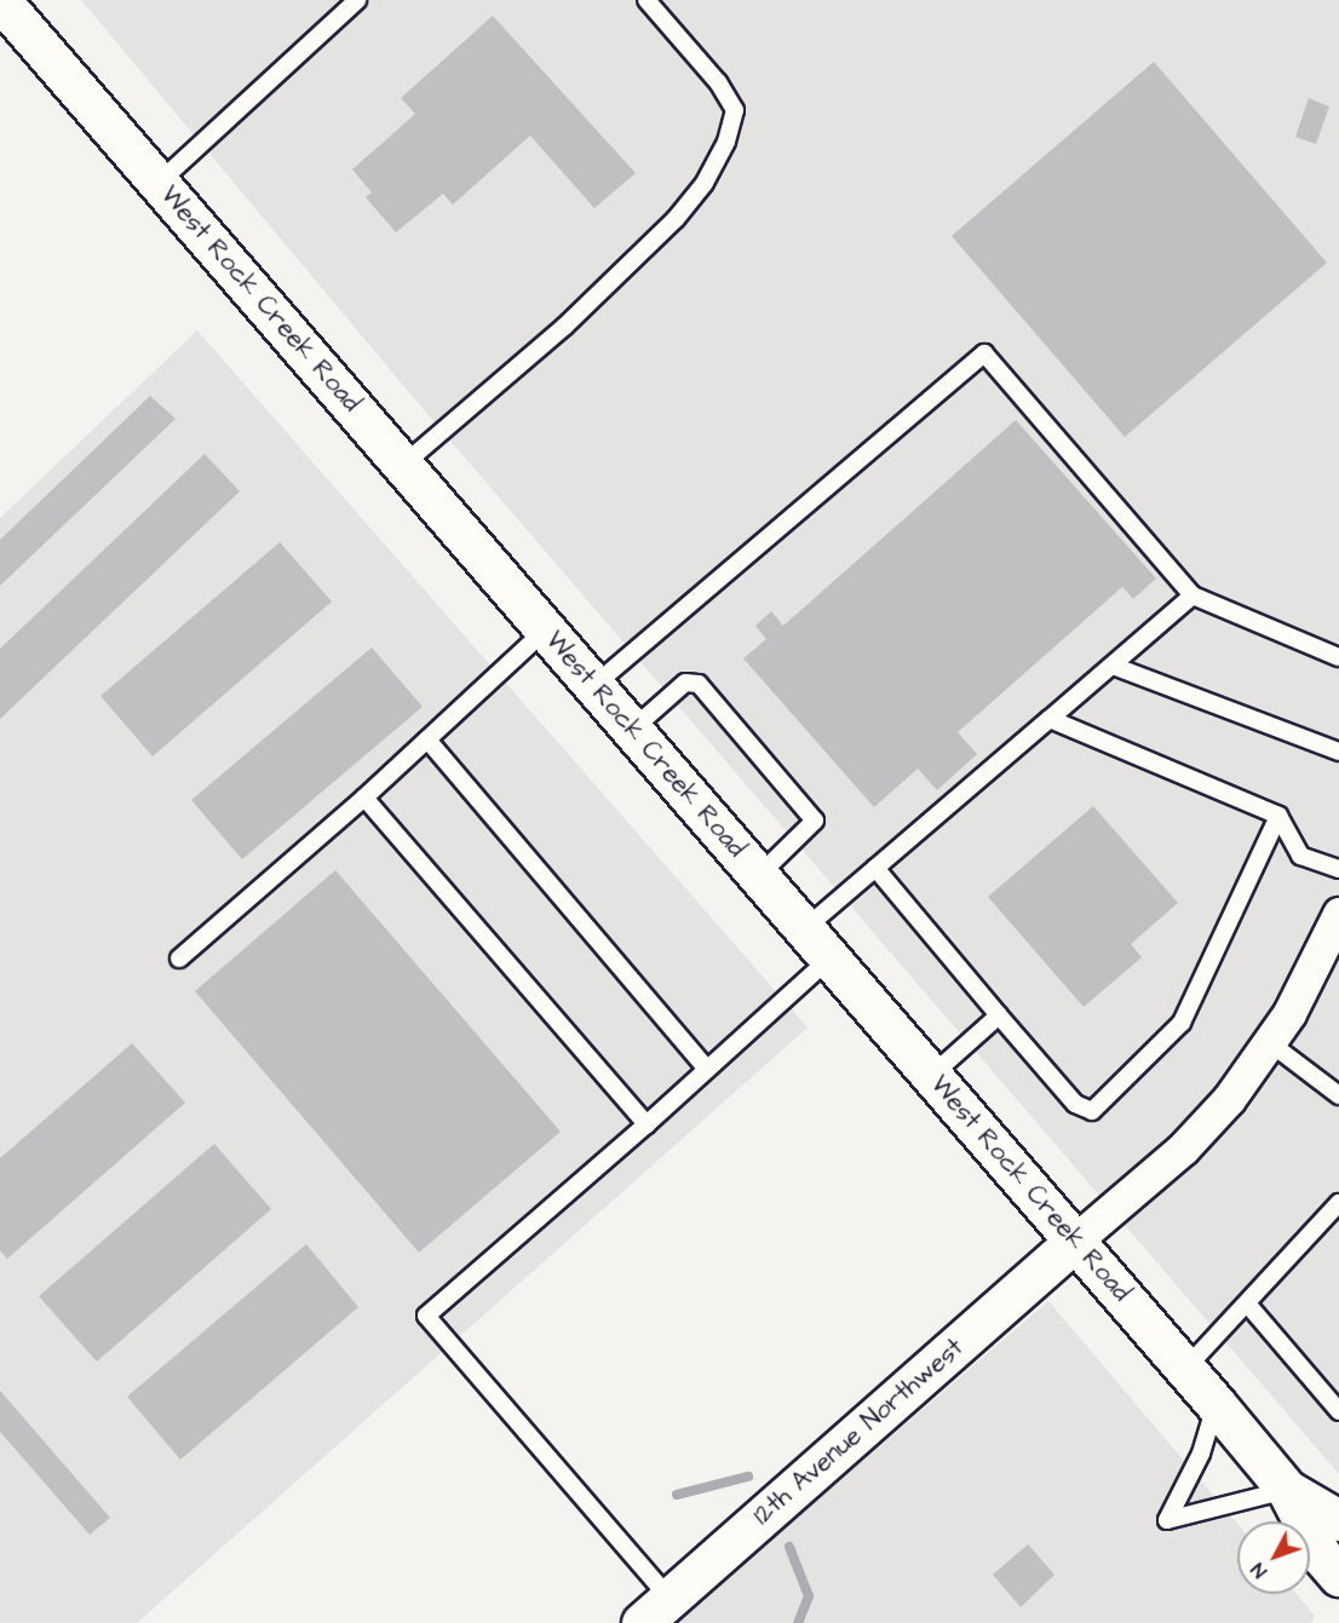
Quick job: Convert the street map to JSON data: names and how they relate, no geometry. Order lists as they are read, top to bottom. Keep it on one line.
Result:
{"streets":{"main road":["West Rock Creek Road","12th Avenue Northwest"]},"crossings":[["West Rock Creek Road","12th Avenue Northwest"]],"north":"bottom left"}
